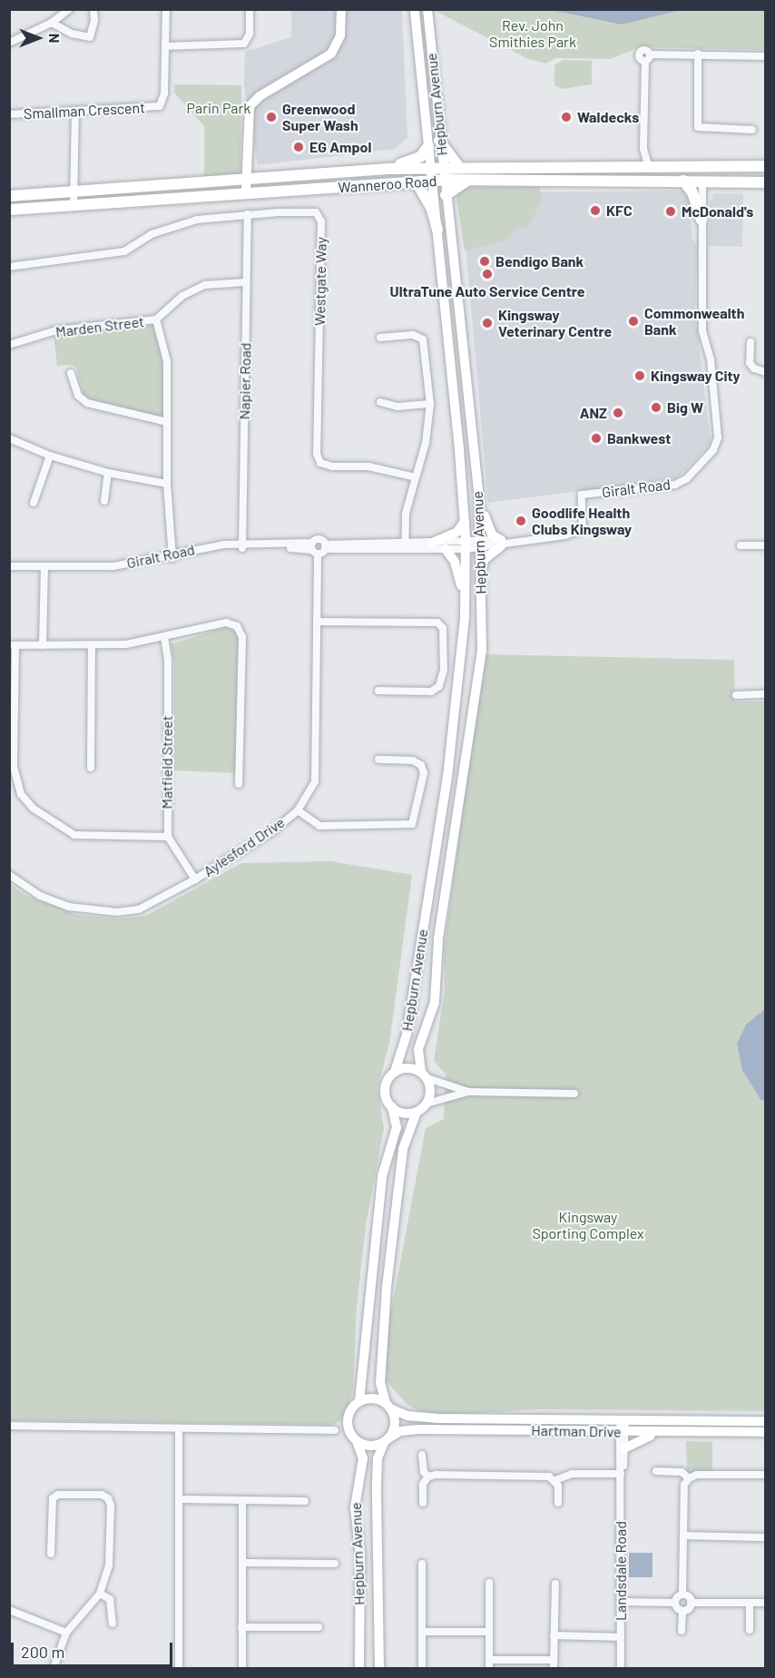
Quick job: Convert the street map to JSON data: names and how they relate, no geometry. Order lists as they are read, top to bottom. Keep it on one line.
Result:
{"streets":{"highway":["Wanneroo Road"],"main road":["Hepburn Avenue","Hartman Drive"],"street":["Smallman Crescent","Westgate Way","Marden Street","Napier Road","Giralt Road","Matfield Street","Aylesford Drive","Landsdale Road"]},"crossings":[["Hepburn Avenue","Wanneroo Road"],["Hepburn Avenue","Giralt Road"],["Hepburn Avenue","Hartman Drive"],["Wanneroo Road","Giralt Road"],["Westgate Way","Napier Road"],["Marden Street","Napier Road"],["Napier Road","Giralt Road"],["Giralt Road","Aylesford Drive"],["Hartman Drive","Landsdale Road"]],"parks":["Rev. John Smithies Park","Parin Park","Kingsway Sporting Complex"],"places":["Greenwood Super Wash","Waldecks","EG Ampol","KFC","McDonald's","Bendigo Bank","UltraTune Auto Service Centre","Commonwealth Bank","Kingsway Veterinary Centre","Kingsway City","Big W","ANZ","Bankwest","Goodlife Health Clubs Kingsway"],"scale_bar":"200 m","north":"right"}
